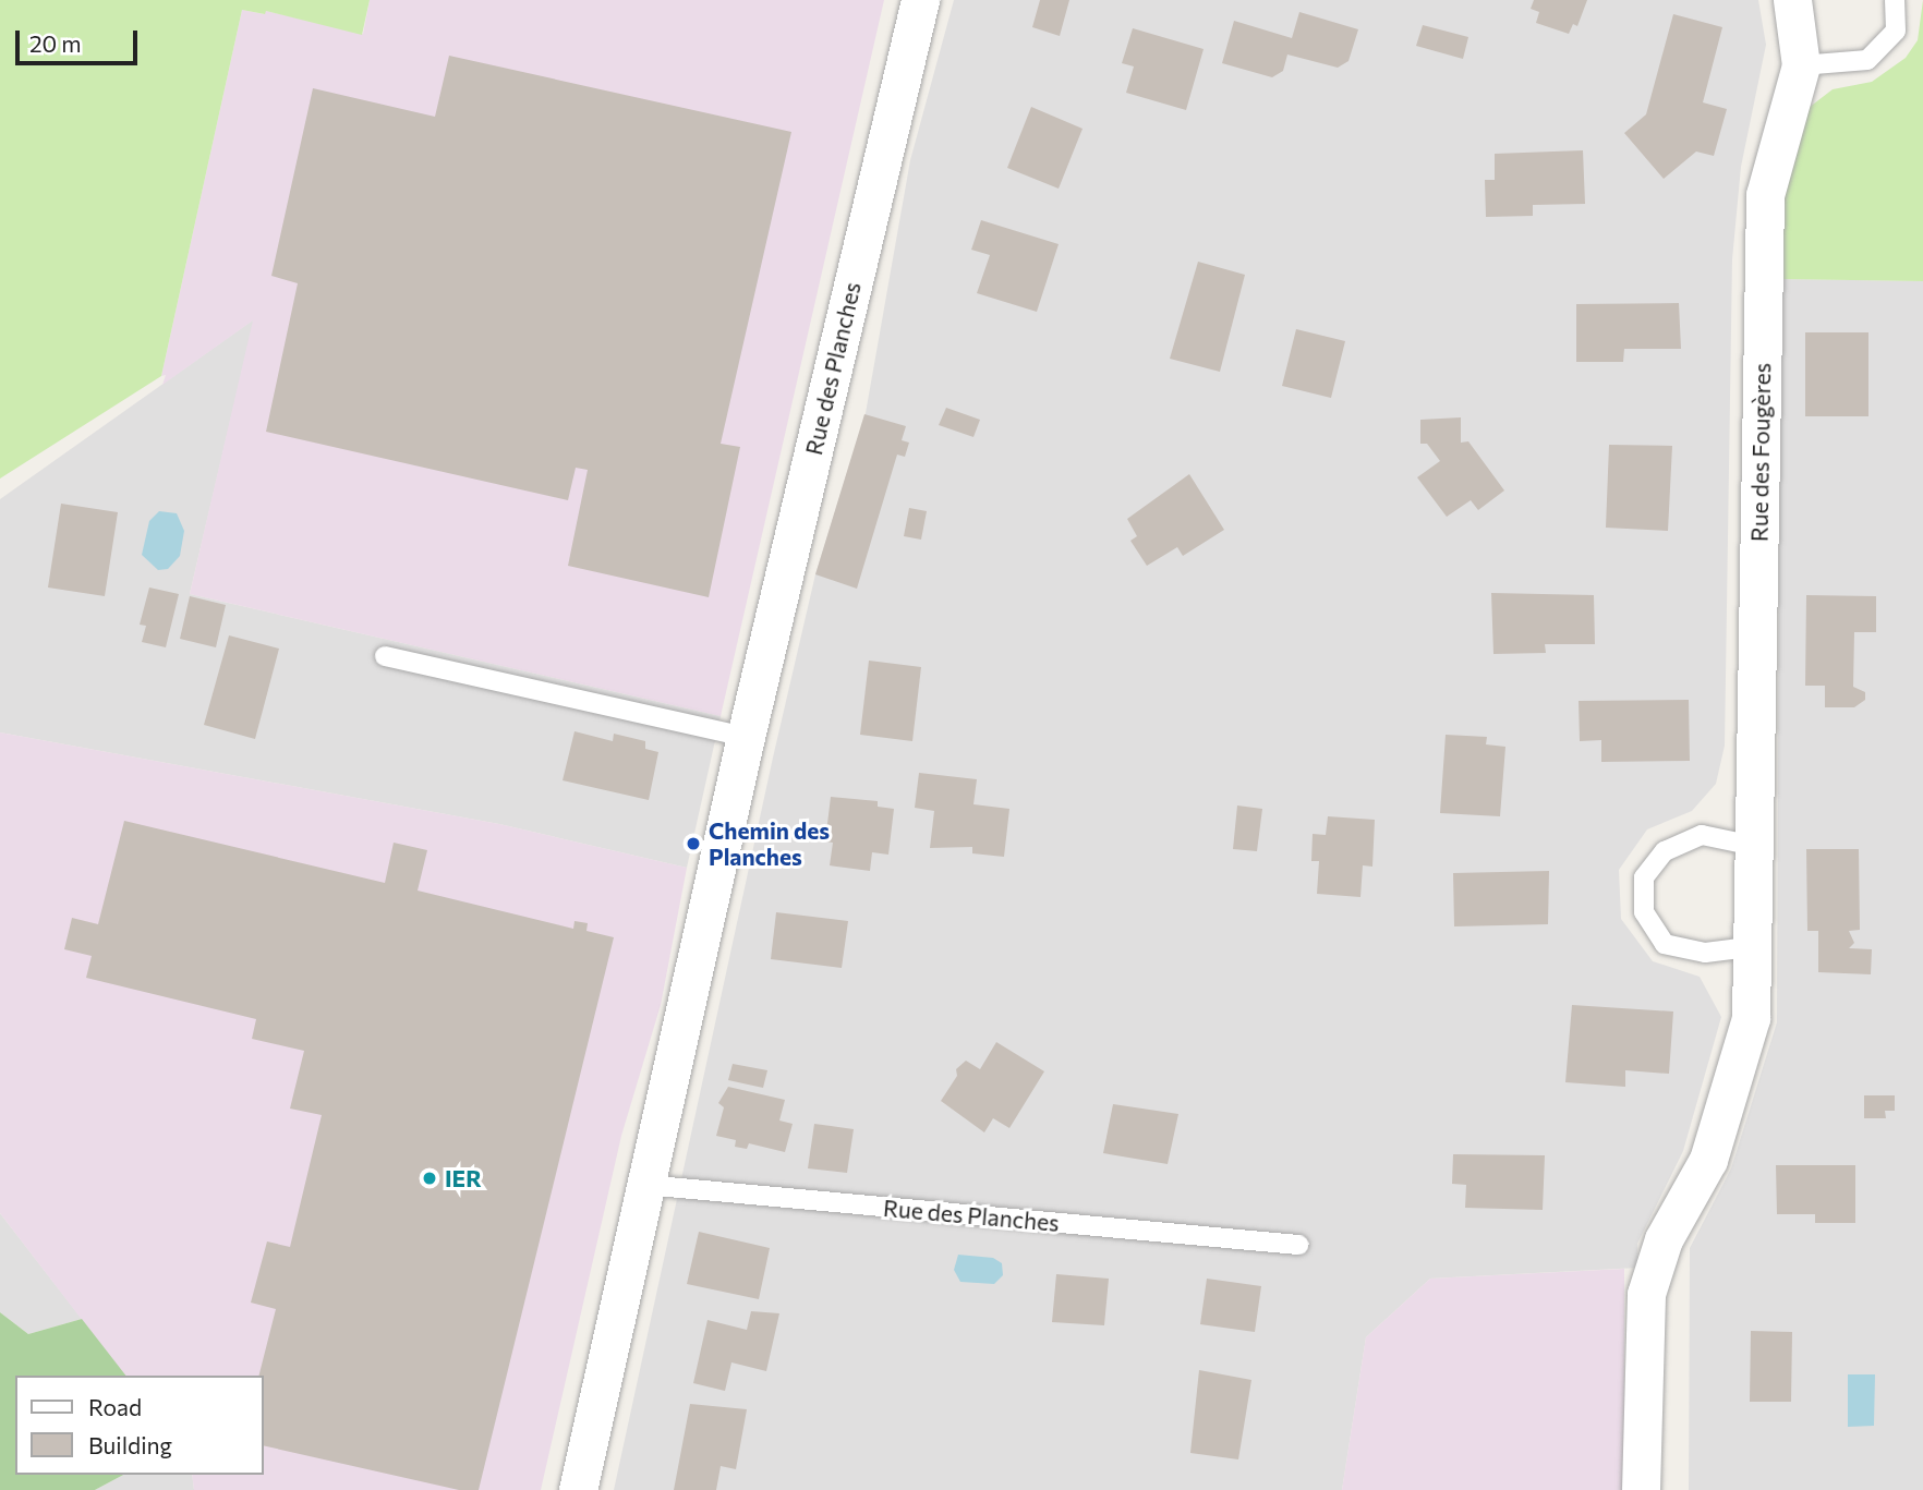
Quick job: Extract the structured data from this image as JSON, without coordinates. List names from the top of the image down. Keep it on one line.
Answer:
{"streets":{"street":["Rue des Planches","Rue des Fougères"]},"places":["Chemin des Planches","IER"],"legend":["Road","Building"],"scale_bar":"20 m"}
